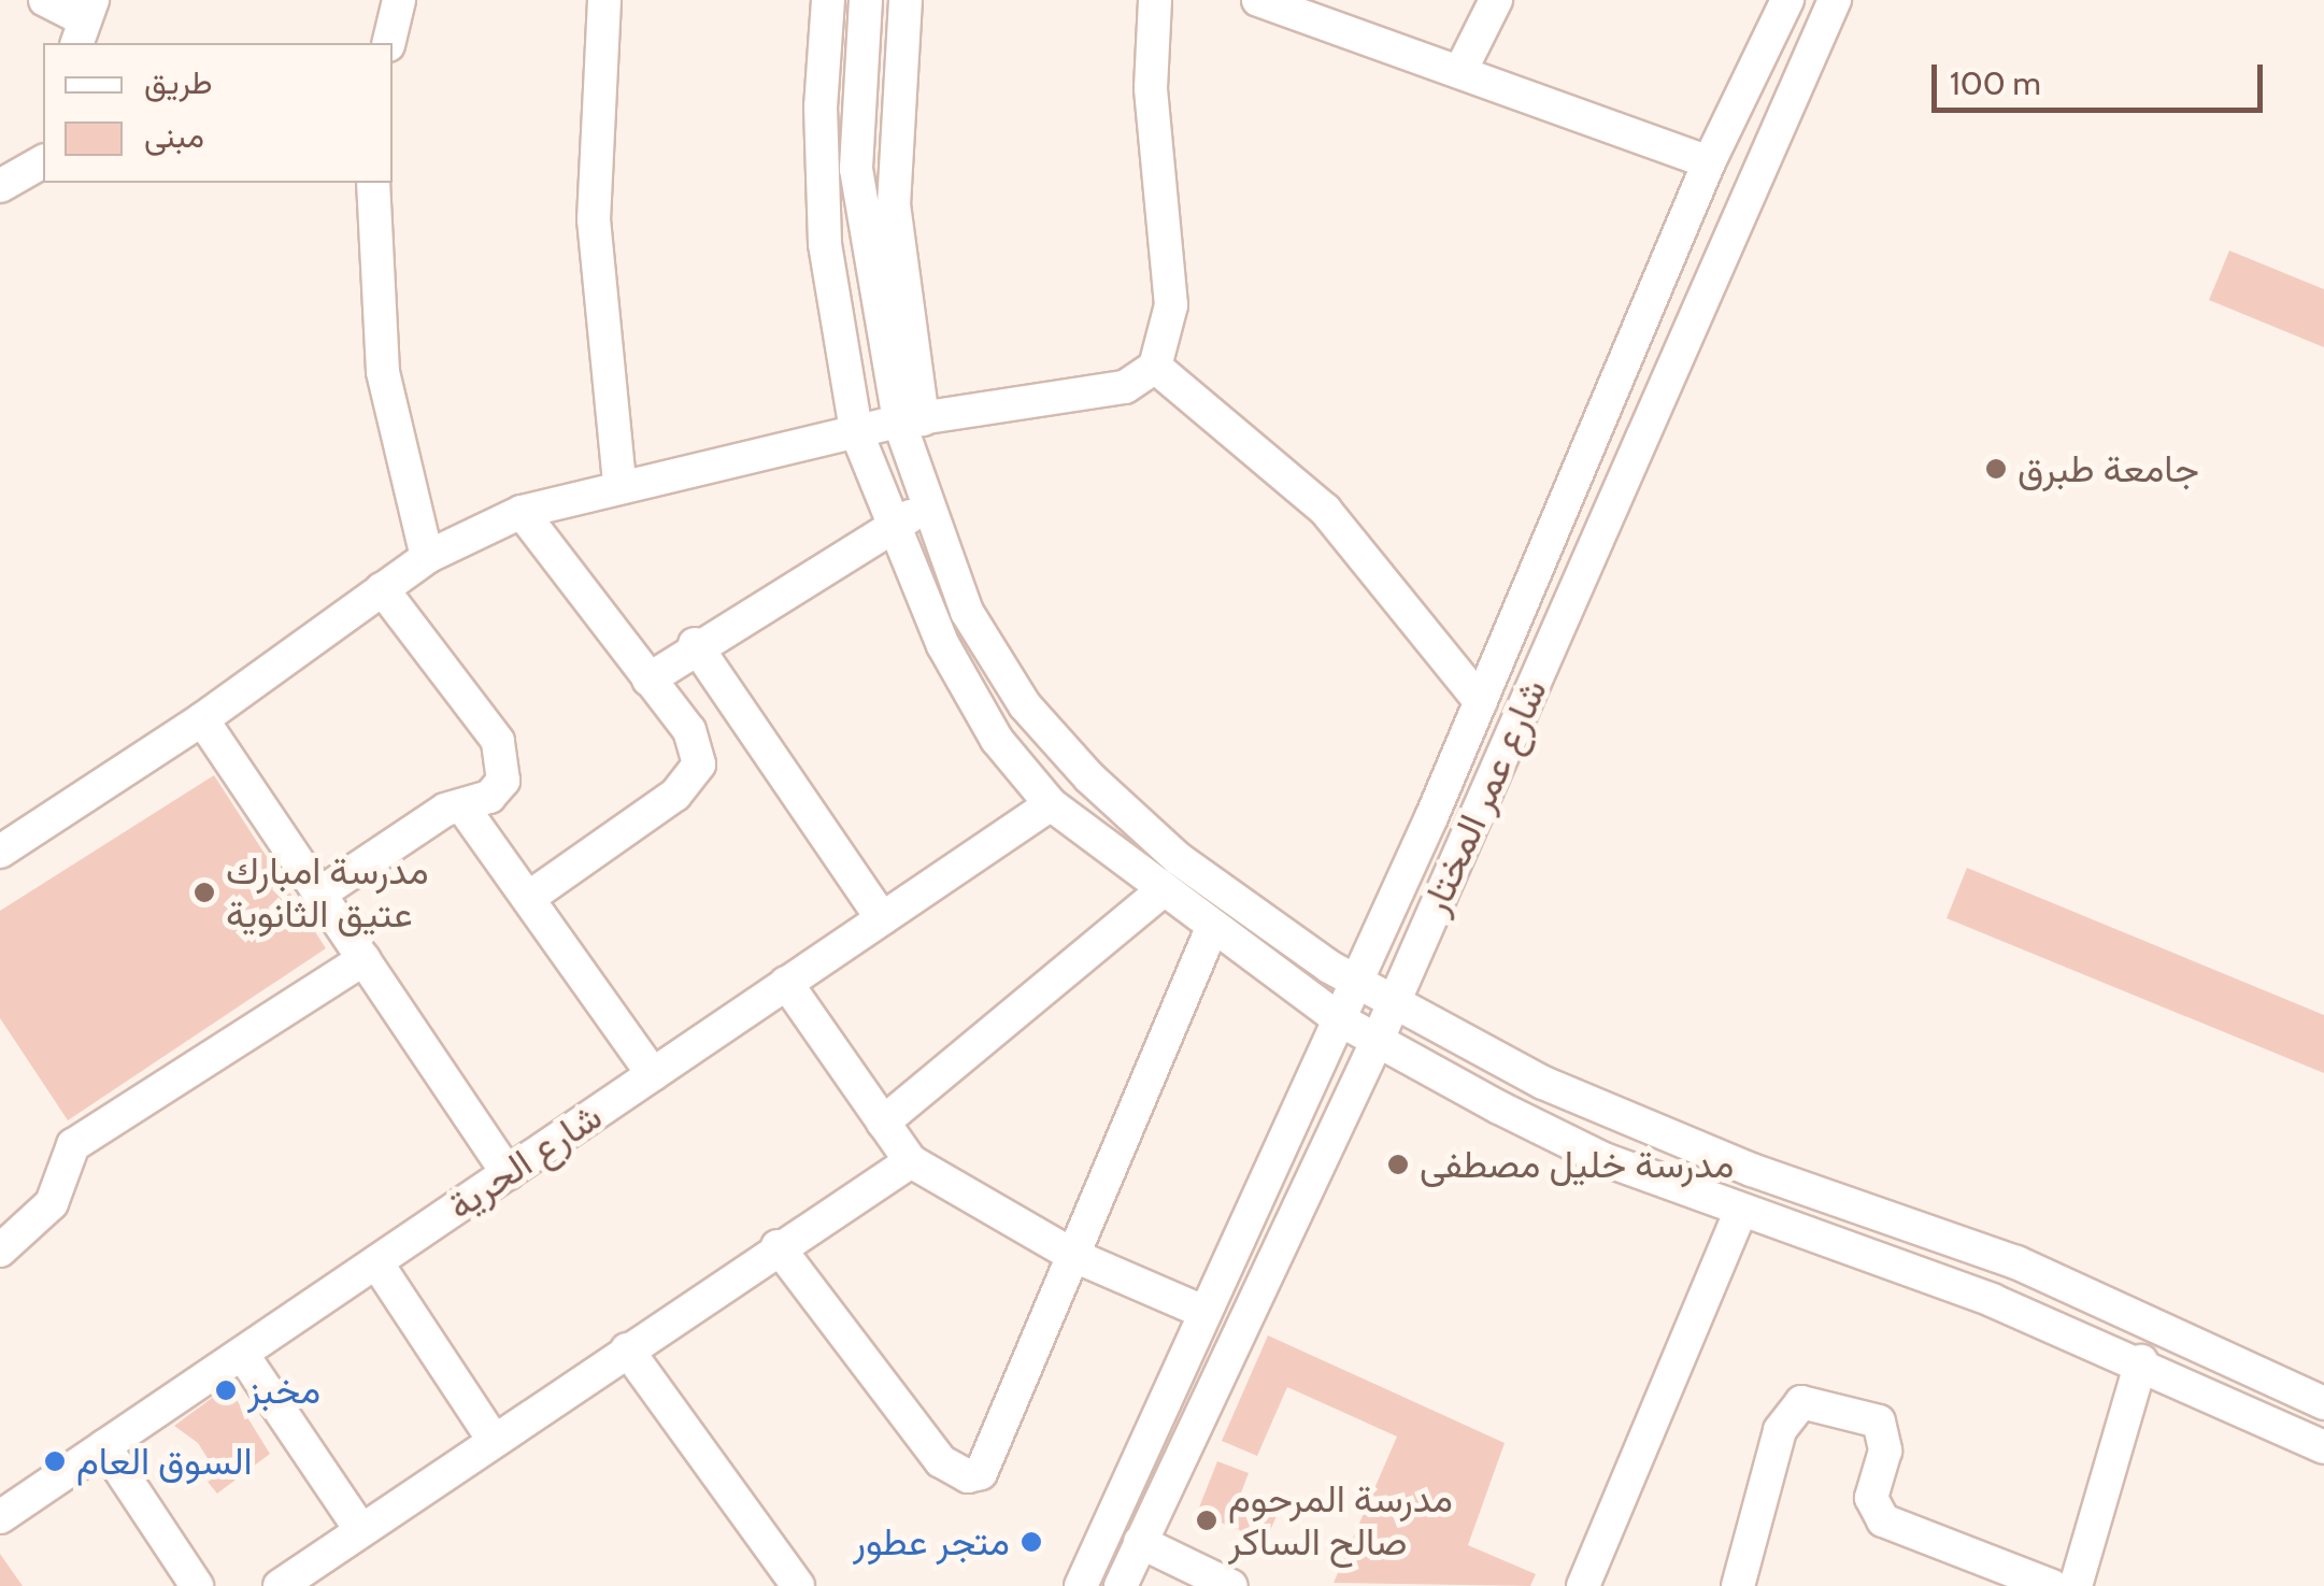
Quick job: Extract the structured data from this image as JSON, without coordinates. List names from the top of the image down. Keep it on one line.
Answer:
{"streets":{"street":["شارع عمر المختار","شارع الحرية"]},"places":["جامعة طبرق","مدرسة امبارك عتيق الثانوية","مدرسة خليل مصطفى","مخبز","السوق العام","مدرسة المرحوم صالح الساكر","متجر عطور"],"legend":["طريق","مبنى"],"scale_bar":"100 m"}
